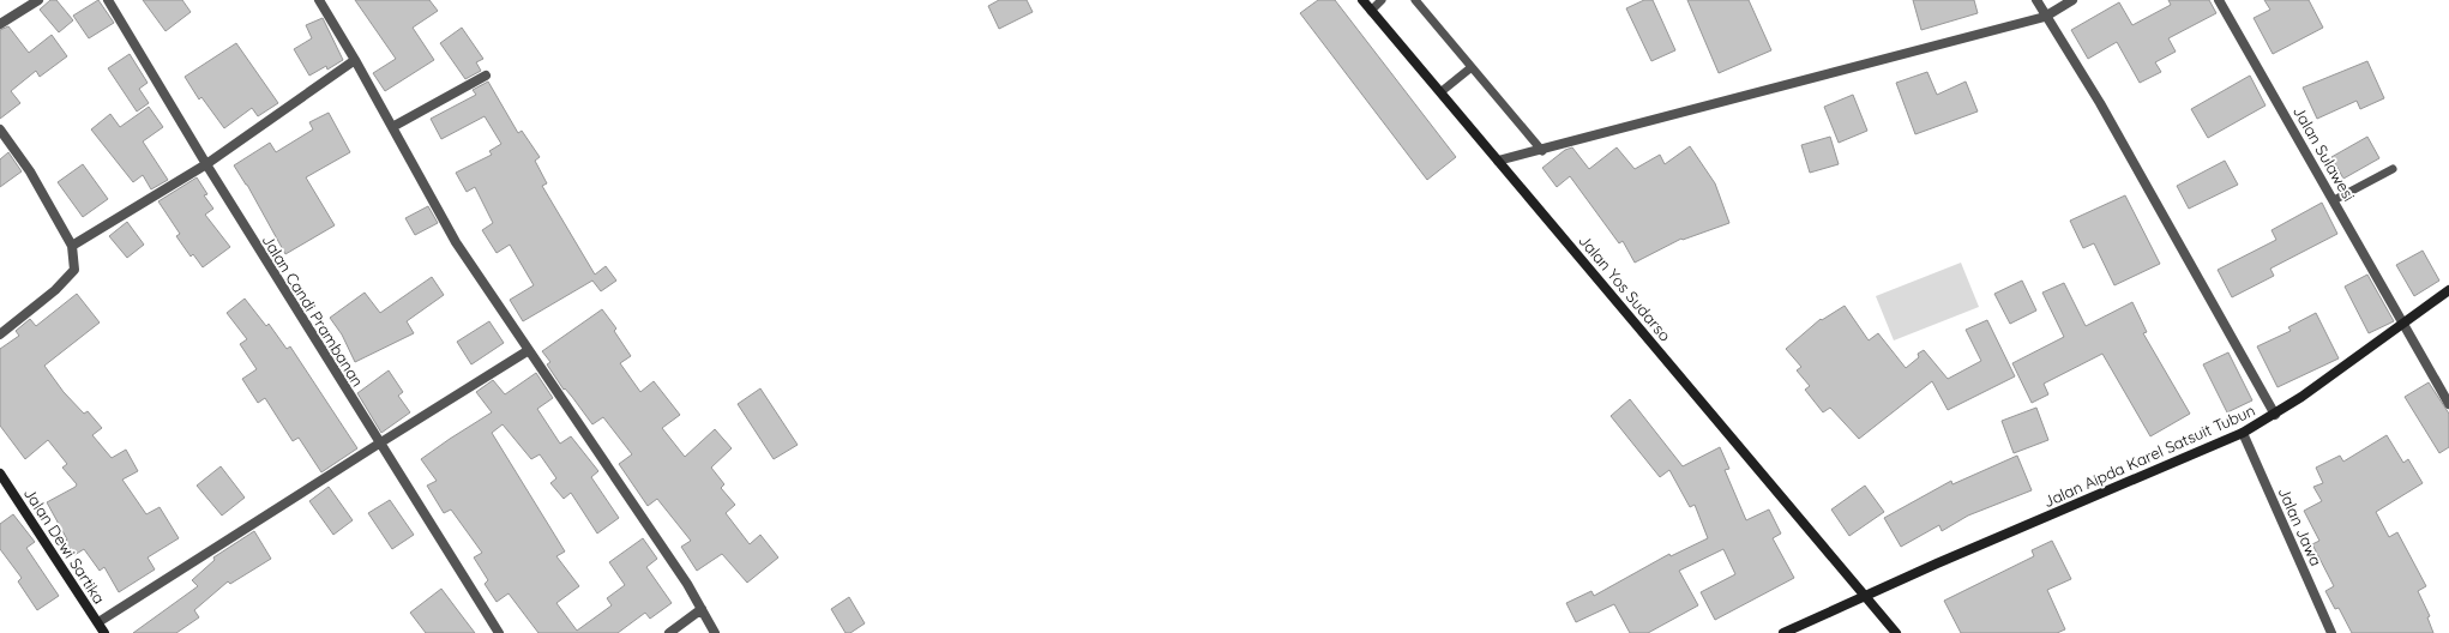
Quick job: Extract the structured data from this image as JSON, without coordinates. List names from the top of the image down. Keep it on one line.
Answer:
{"streets":{"main road":["Jalan Yos Sudarso","Jalan Aipda Karel Satsuit Tubun","Jalan Dewi Sartika"],"street":["Jalan Sulawesi","Jalan Candi Prambanan","Jalan Jawa"]},"crossings":[["Jalan Sulawesi","Jalan Aipda Karel Satsuit Tubun"],["Jalan Yos Sudarso","Jalan Aipda Karel Satsuit Tubun"],["Jalan Aipda Karel Satsuit Tubun","Jalan Jawa"]]}
